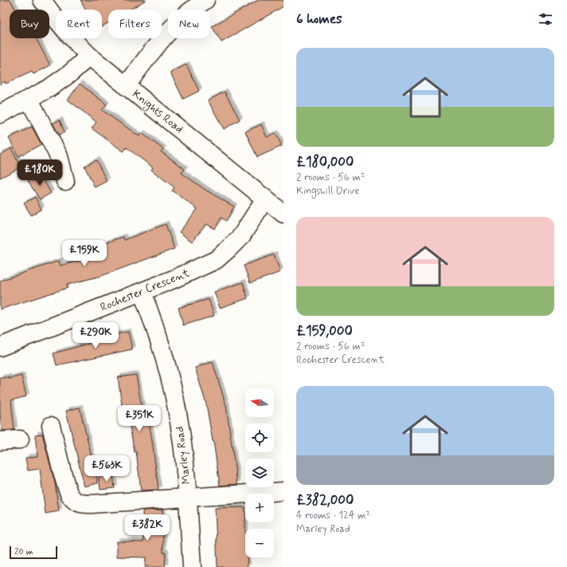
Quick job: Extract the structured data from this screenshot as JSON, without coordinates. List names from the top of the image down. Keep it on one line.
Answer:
{"streets":{"street":["Knights Road","Rochester Crescent","Marley Road"]},"crossings":[["Knights Road","Rochester Crescent"],["Rochester Crescent","Marley Road"]],"scale_bar":"20 m","north":"left","page":{"heading":"6 homes","chip":["Buy","Rent","Filters","New"],"list":[{"name":"£180,000","note":"2 rooms · 56 m² · Kingshill Drive"},{"name":"£159,000","note":"2 rooms · 56 m² · Rochester Crescent"},{"name":"£382,000","note":"4 rooms · 124 m² · Marley Road"}],"price":["£180K","£159K","£290K","£351K","£563K","£382K"],"map_buttons":["+","−"],"scale":"20 m"}}
